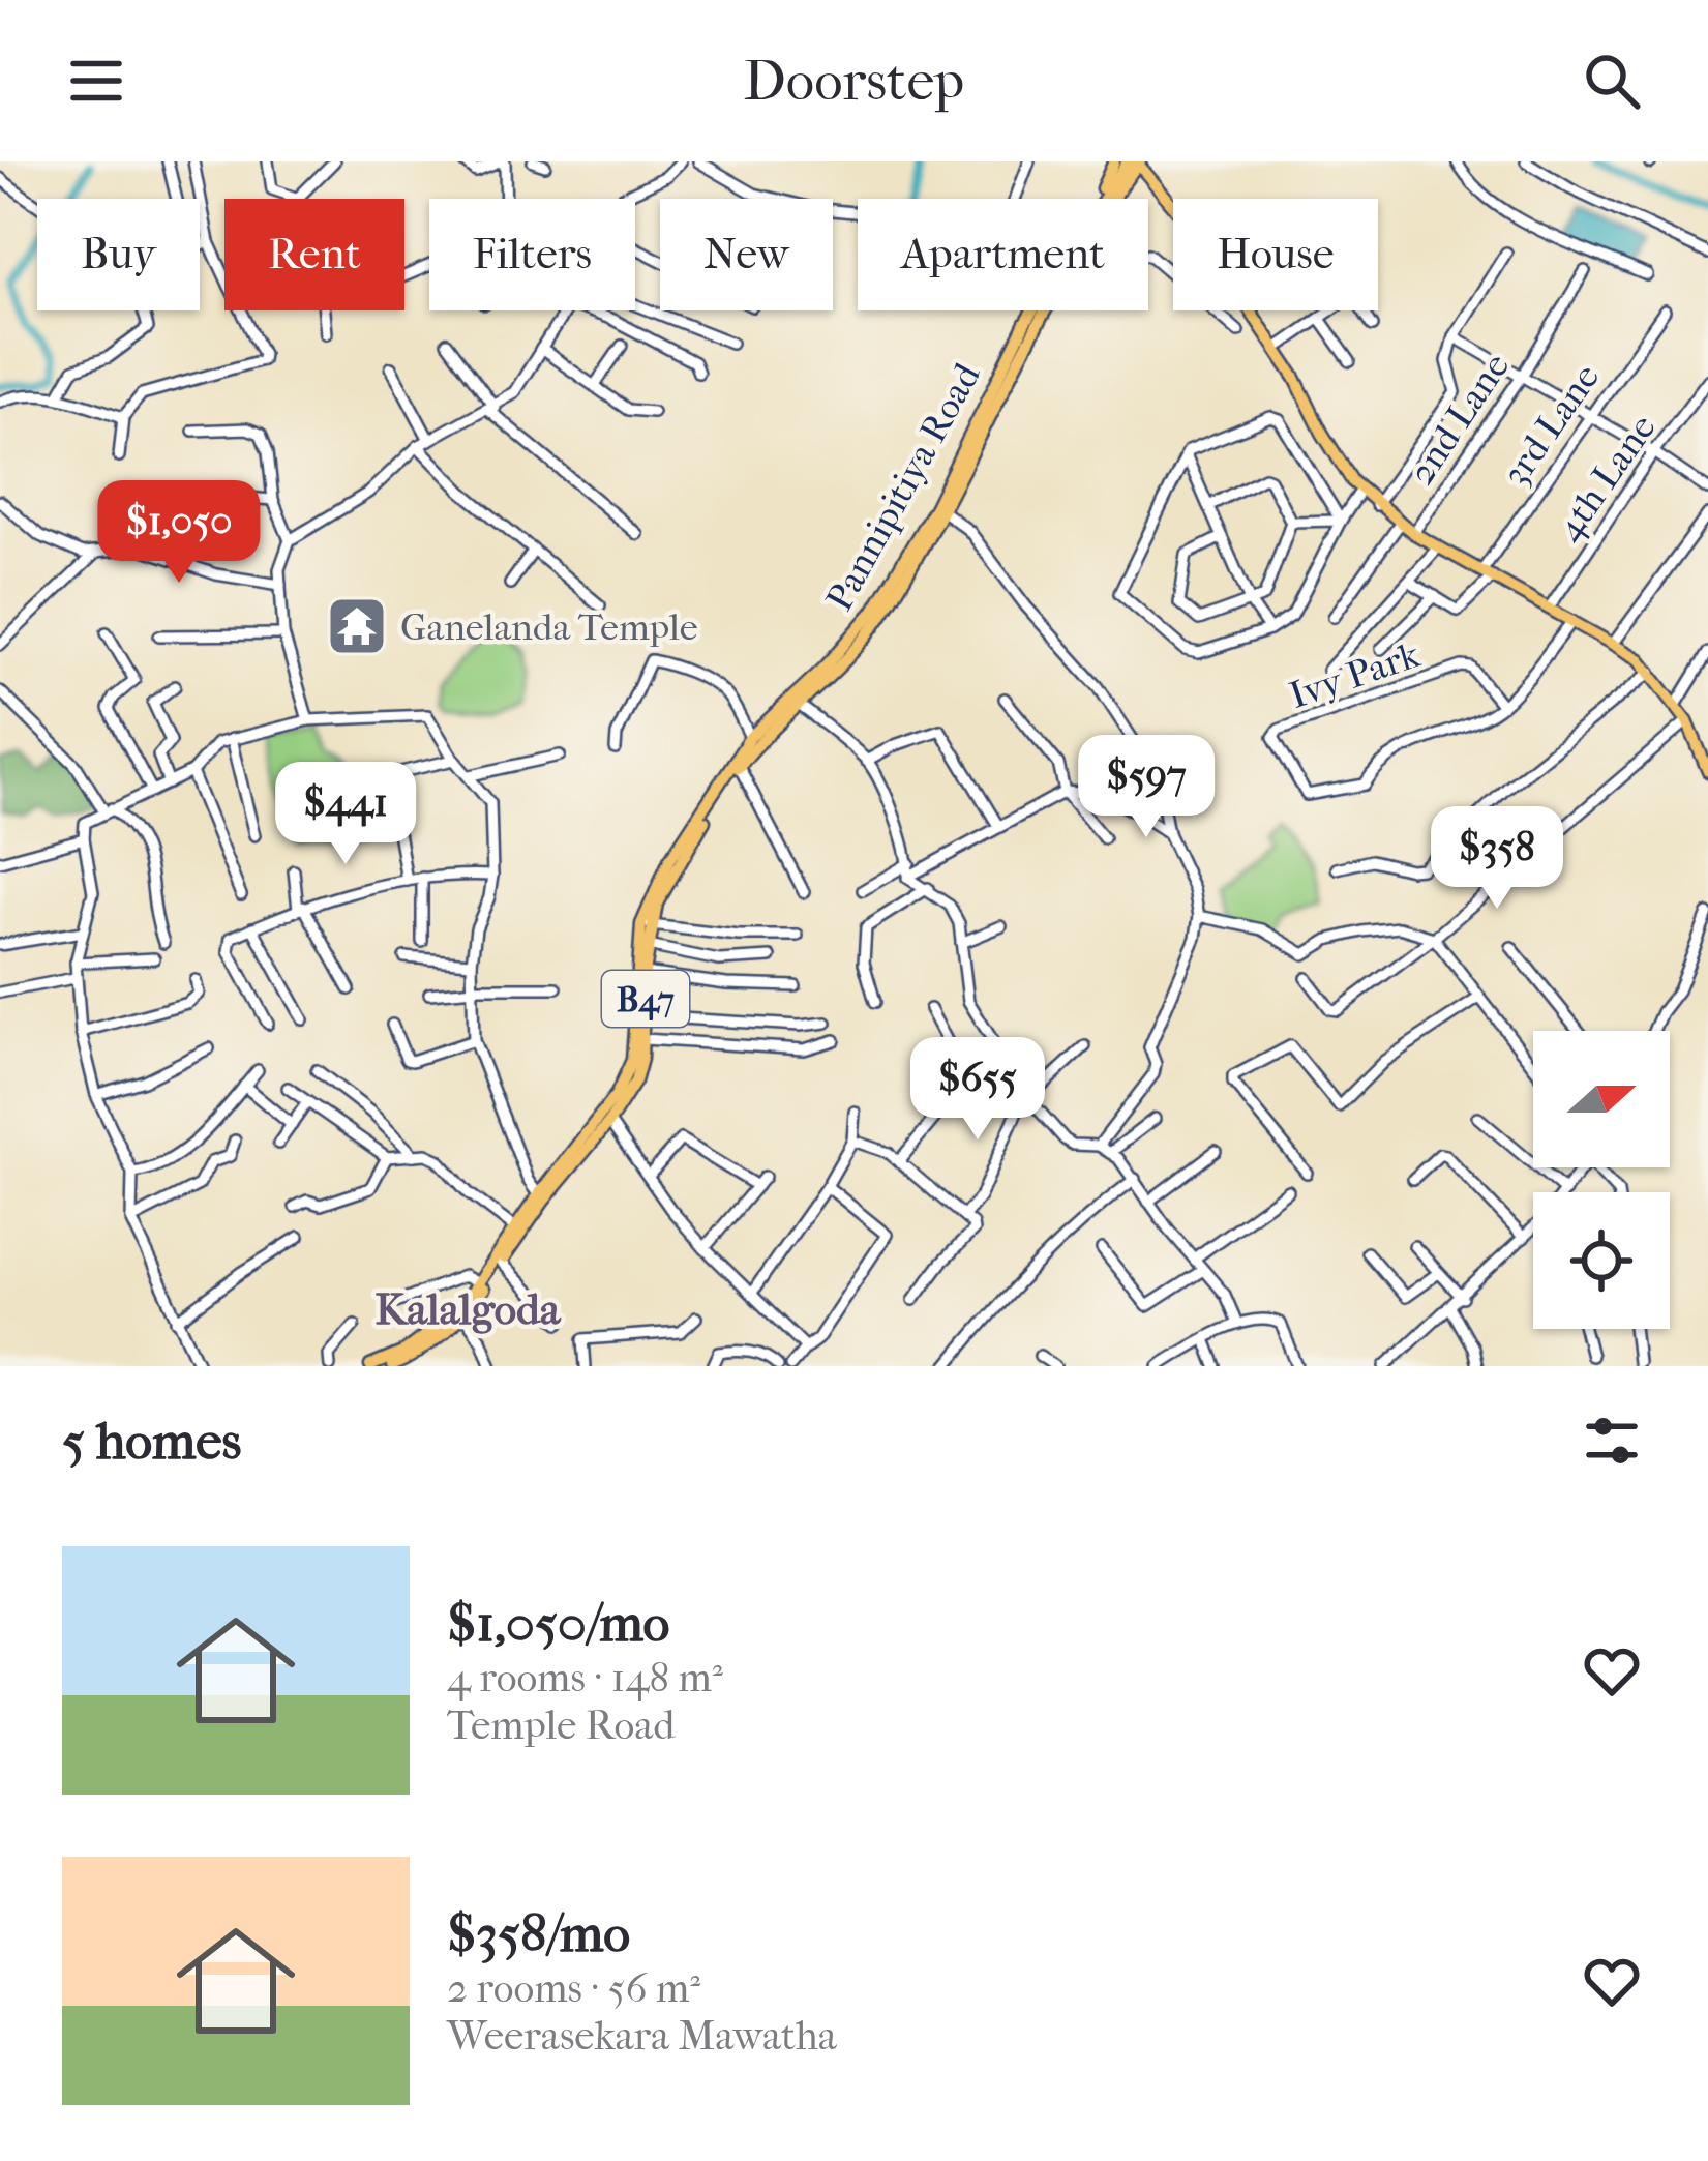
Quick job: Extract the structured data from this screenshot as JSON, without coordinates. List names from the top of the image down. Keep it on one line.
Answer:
{"streets":{"main road":["Pannipitiya Road","B47"],"street":["2nd Lane","3rd Lane","4th Lane","Ivy Park"]},"districts":["Kalalgoda"],"places":{"temple":["Ganelanda Temple"]},"north":"right","page":{"header":"Doorstep","chip":["Buy","Rent","Filters","New","Apartment","House"],"price":["$1,050","$597","$441","$358","$655"],"heading":"5 homes","list":[{"name":"$1,050/mo","note":"4 rooms · 148 m² · Temple Road"},{"name":"$358/mo","note":"2 rooms · 56 m² · Weerasekara Mawatha"}]}}
